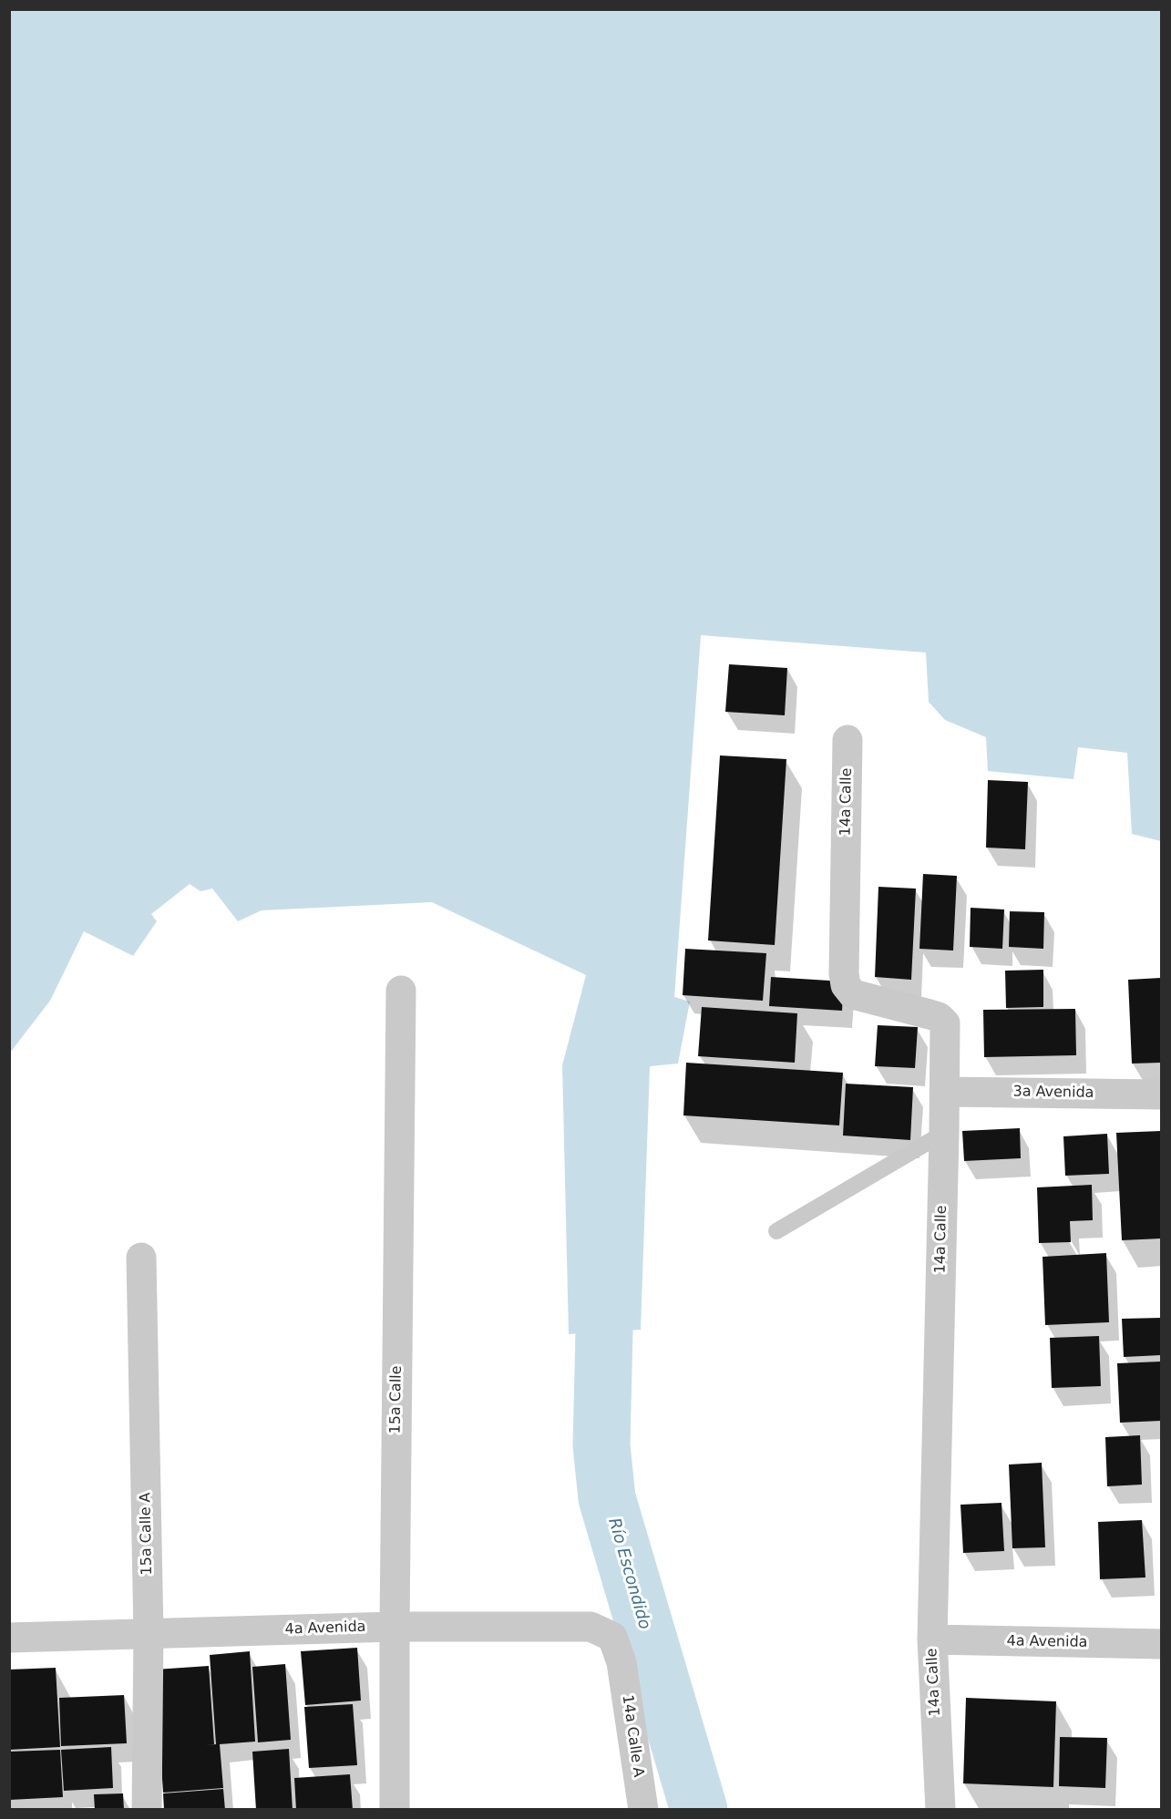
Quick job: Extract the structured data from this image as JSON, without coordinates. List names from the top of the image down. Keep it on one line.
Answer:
{"streets":{"street":["14a Calle","3a Avenida","15a Calle","15a Calle A","4a Avenida","14a Calle A"]},"crossings":[["14a Calle","3a Avenida"],["14a Calle","4a Avenida"],["15a Calle","4a Avenida"],["15a Calle A","4a Avenida"],["4a Avenida","14a Calle A"]],"water":["Río Escondido"]}
